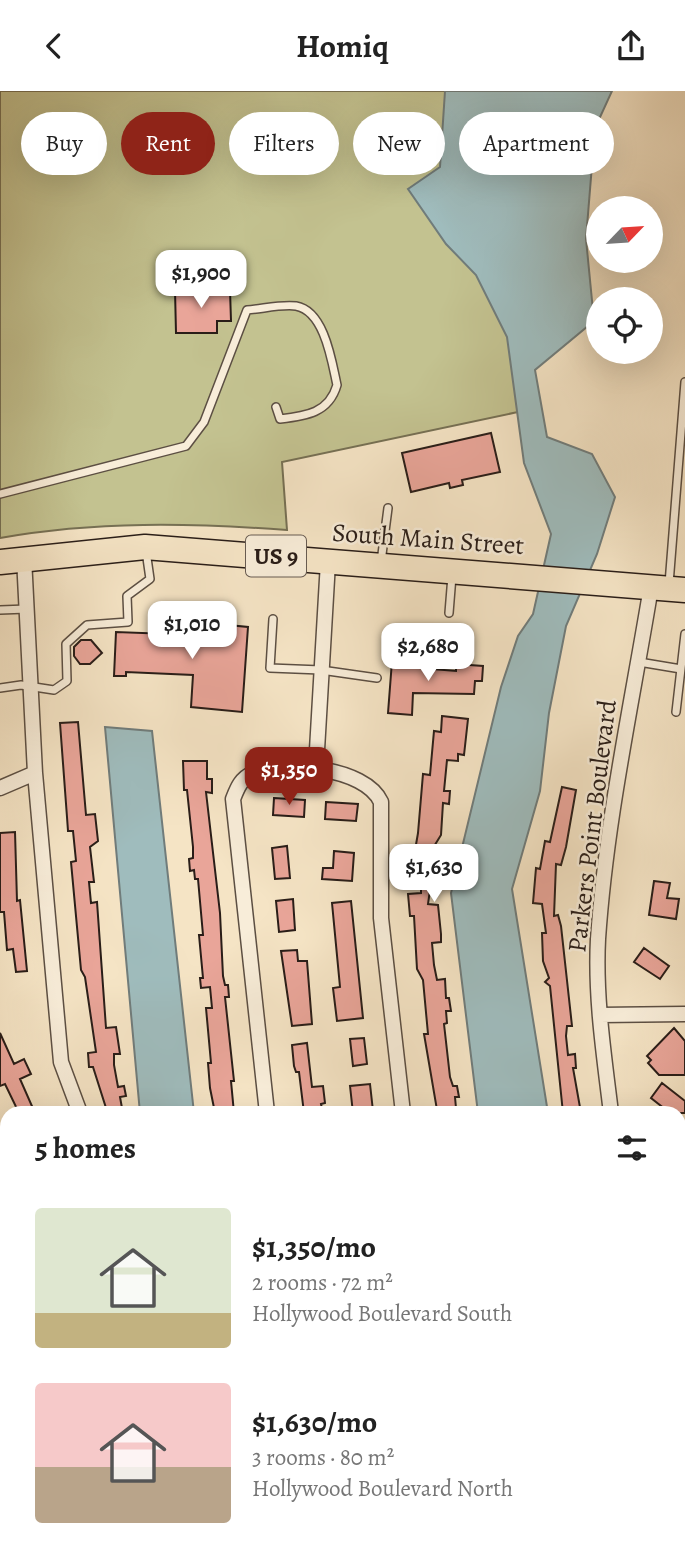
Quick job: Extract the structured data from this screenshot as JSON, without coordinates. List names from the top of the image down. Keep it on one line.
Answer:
{"streets":{"highway":["South Main Street","US 9"],"street":["Parkers Point Boulevard"]},"crossings":[["South Main Street","Parkers Point Boulevard"]],"north":"top right","page":{"header":"Homiq","chip":["Buy","Rent","Filters","New","Apartment"],"price":["$1,900","$1,010","$2,680","$1,350","$1,630"],"heading":"5 homes","list":[{"name":"$1,350/mo","note":"2 rooms · 72 m² · Hollywood Boulevard South"},{"name":"$1,630/mo","note":"3 rooms · 80 m² · Hollywood Boulevard North"}]}}
